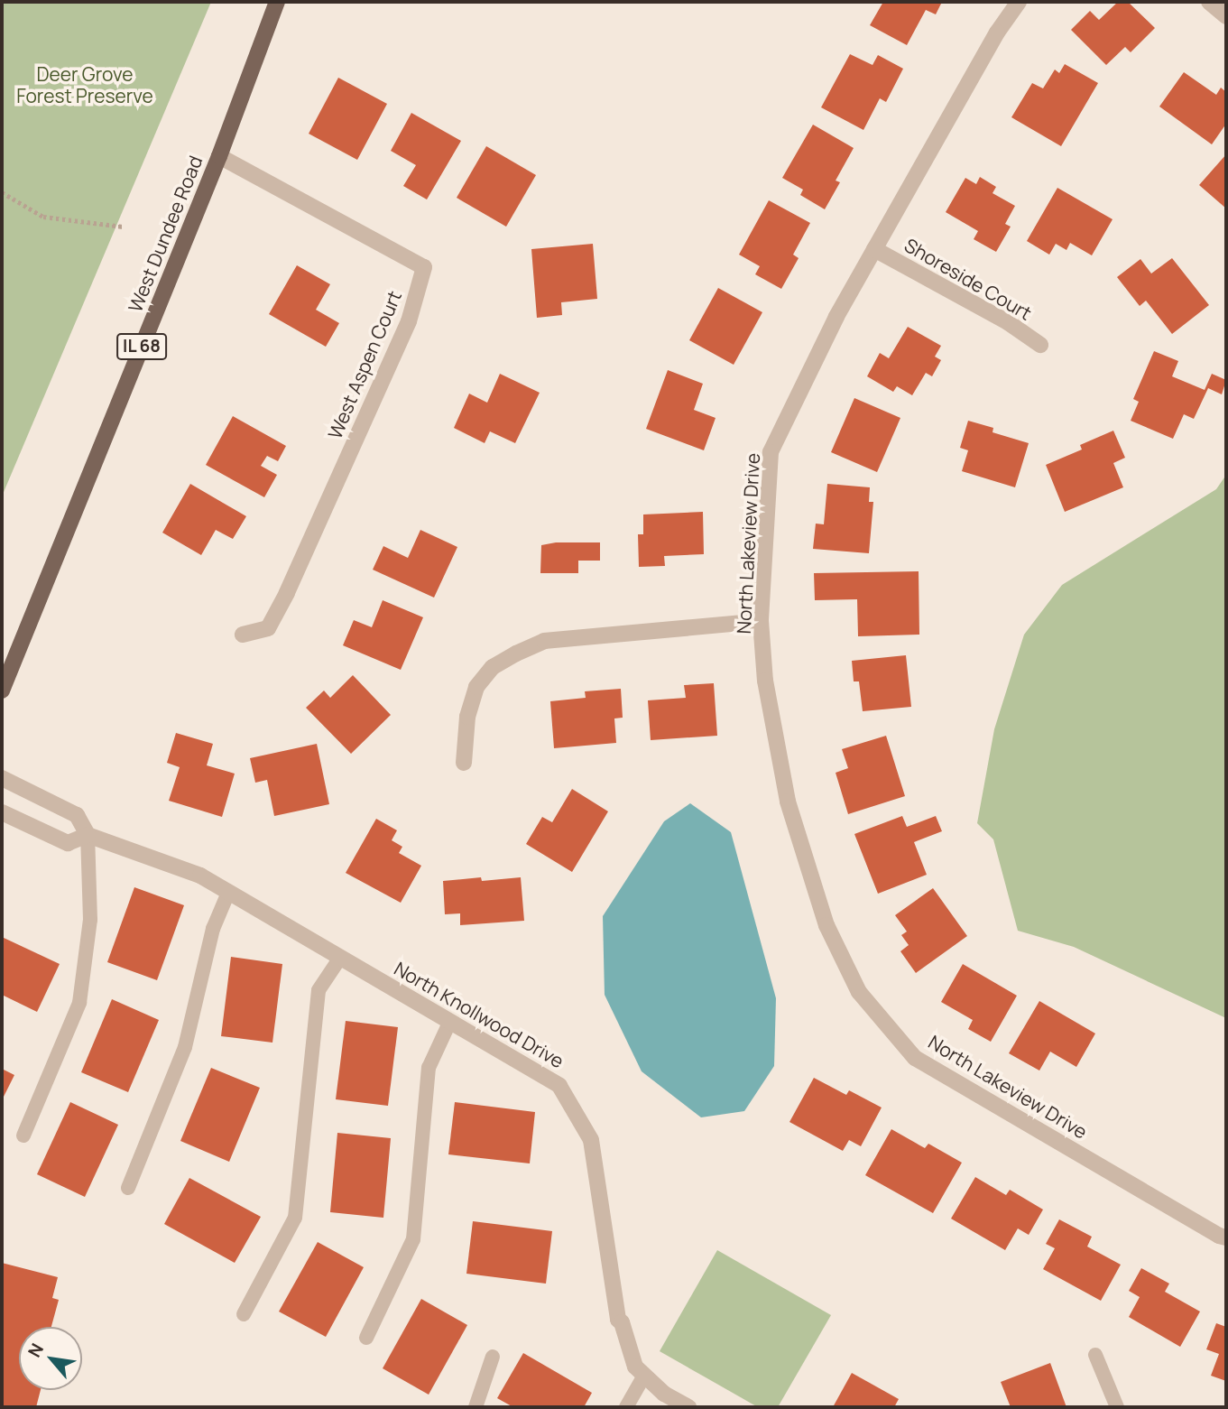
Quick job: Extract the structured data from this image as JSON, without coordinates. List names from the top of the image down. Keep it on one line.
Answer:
{"streets":{"main road":["West Dundee Road","IL 68"],"street":["Shoreside Court","West Aspen Court","North Lakeview Drive","North Knollwood Drive"]},"crossings":[["West Dundee Road","West Aspen Court"],["Shoreside Court","North Lakeview Drive"]],"parks":["Deer Grove Forest Preserve"],"north":"top left"}
